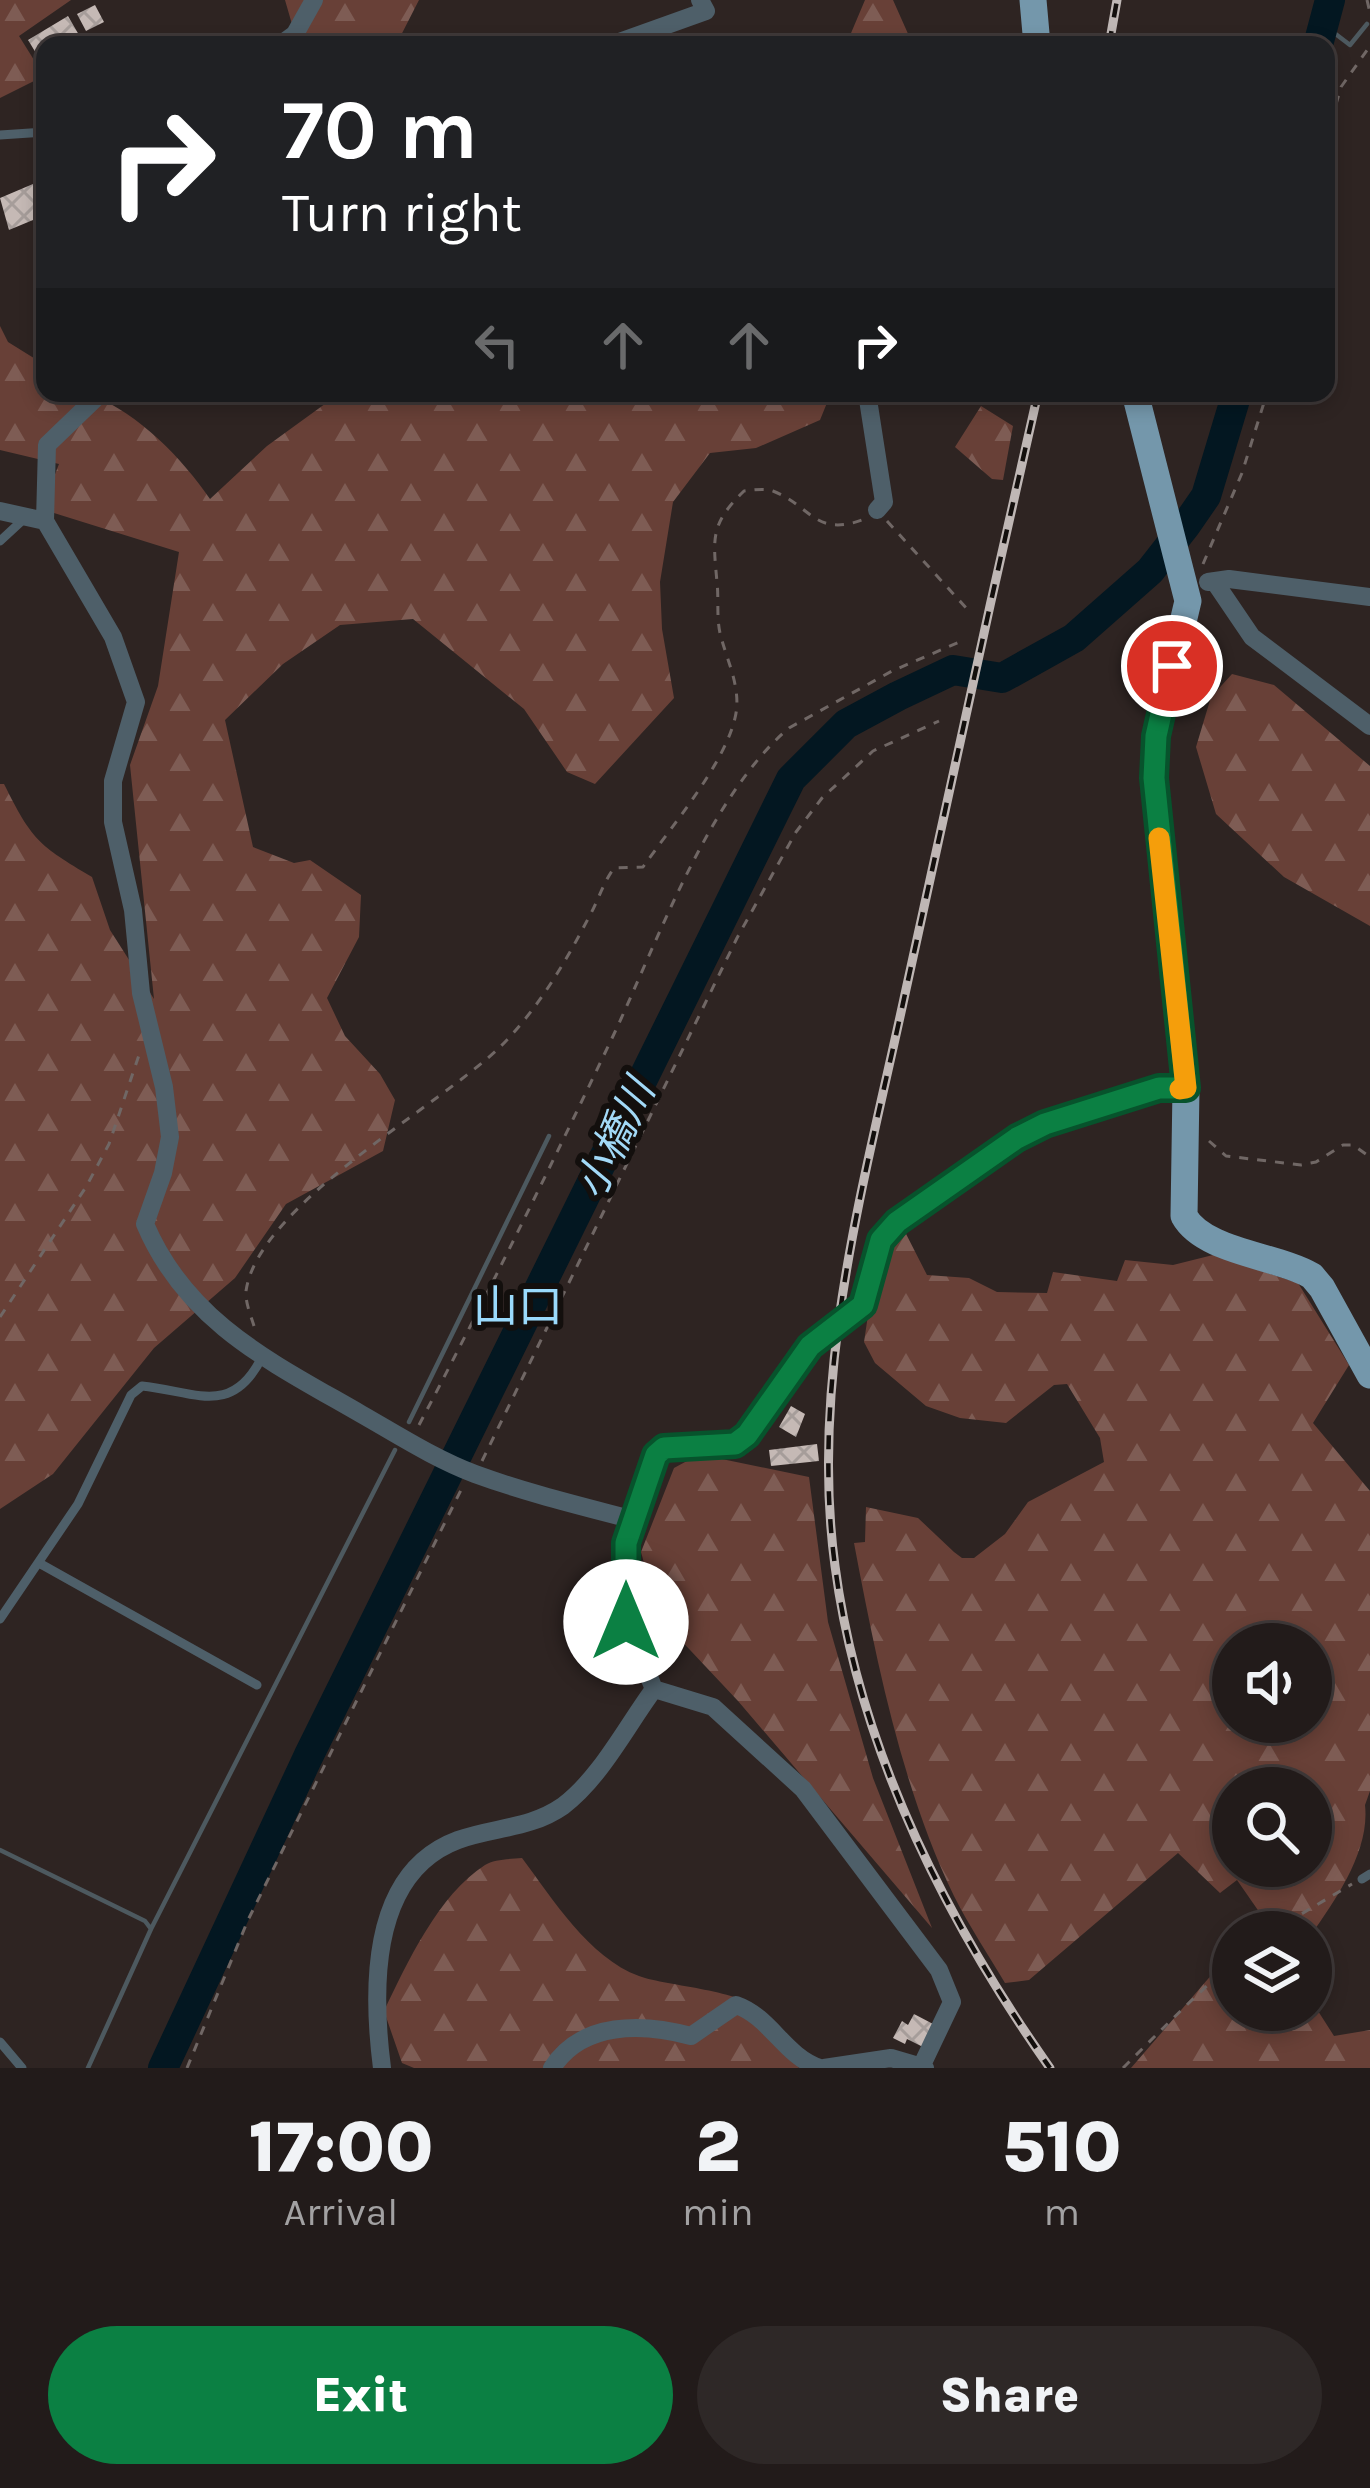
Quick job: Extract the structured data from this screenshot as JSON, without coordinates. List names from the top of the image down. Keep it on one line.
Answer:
{"districts":["山口"],"water":["小橋川"],"page":{"turn":["70 m","Turn right"],"eta":["17:00","Arrival","2","min","510","m"],"buttons":["Exit","Share"]}}
